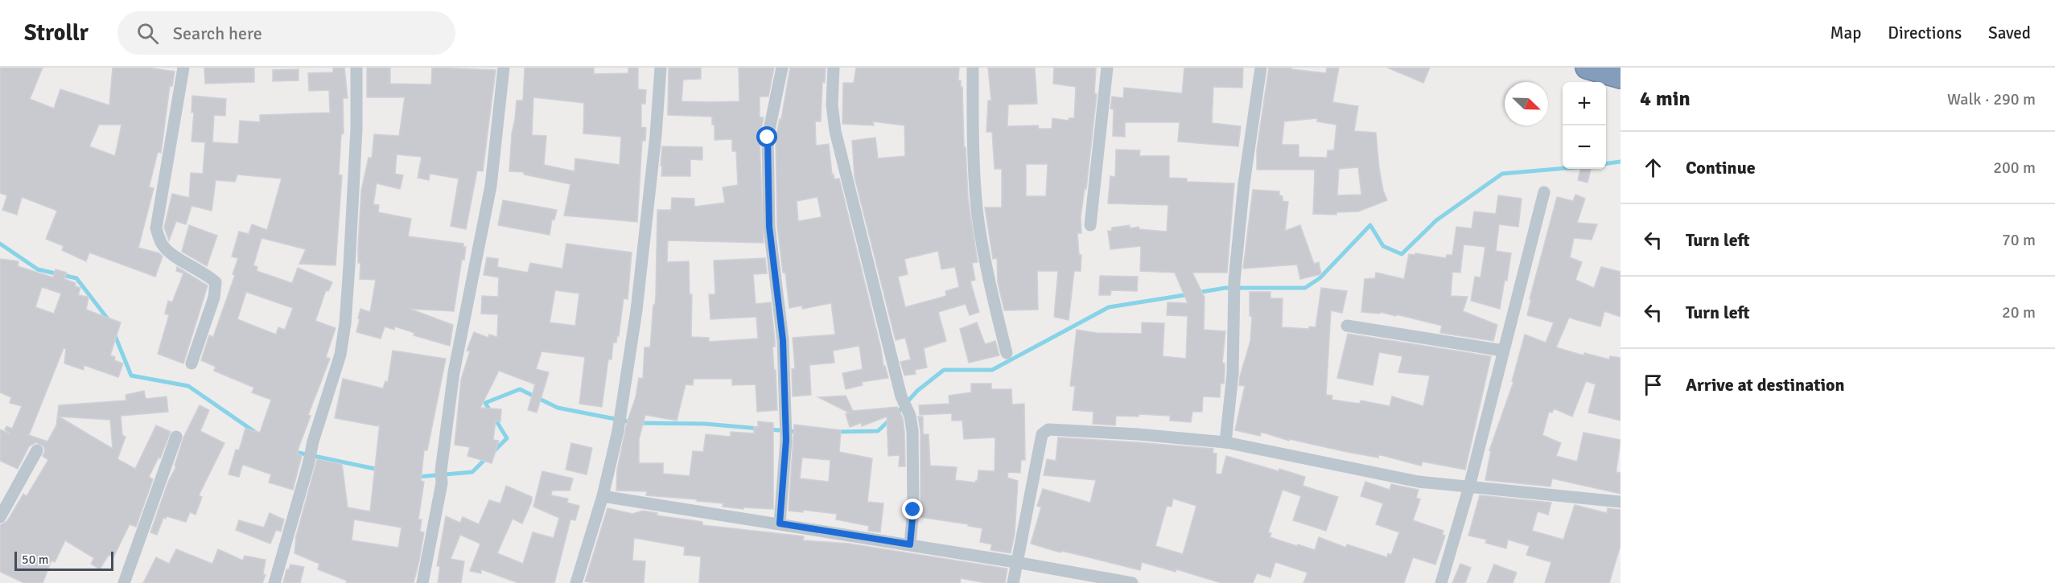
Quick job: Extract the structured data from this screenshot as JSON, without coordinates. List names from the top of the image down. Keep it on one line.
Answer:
{"scale_bar":"50 m","north":"bottom right","page":{"header":"Strollr","search":"Search here","nav":["Map","Directions","Saved"],"heading":["4 min","Walk · 290 m"],"map_buttons":["+","−"],"list":[["Continue","200 m"],["Turn left","70 m"],["Turn left","20 m"],"Arrive at destination"],"scale":"50 m"}}
